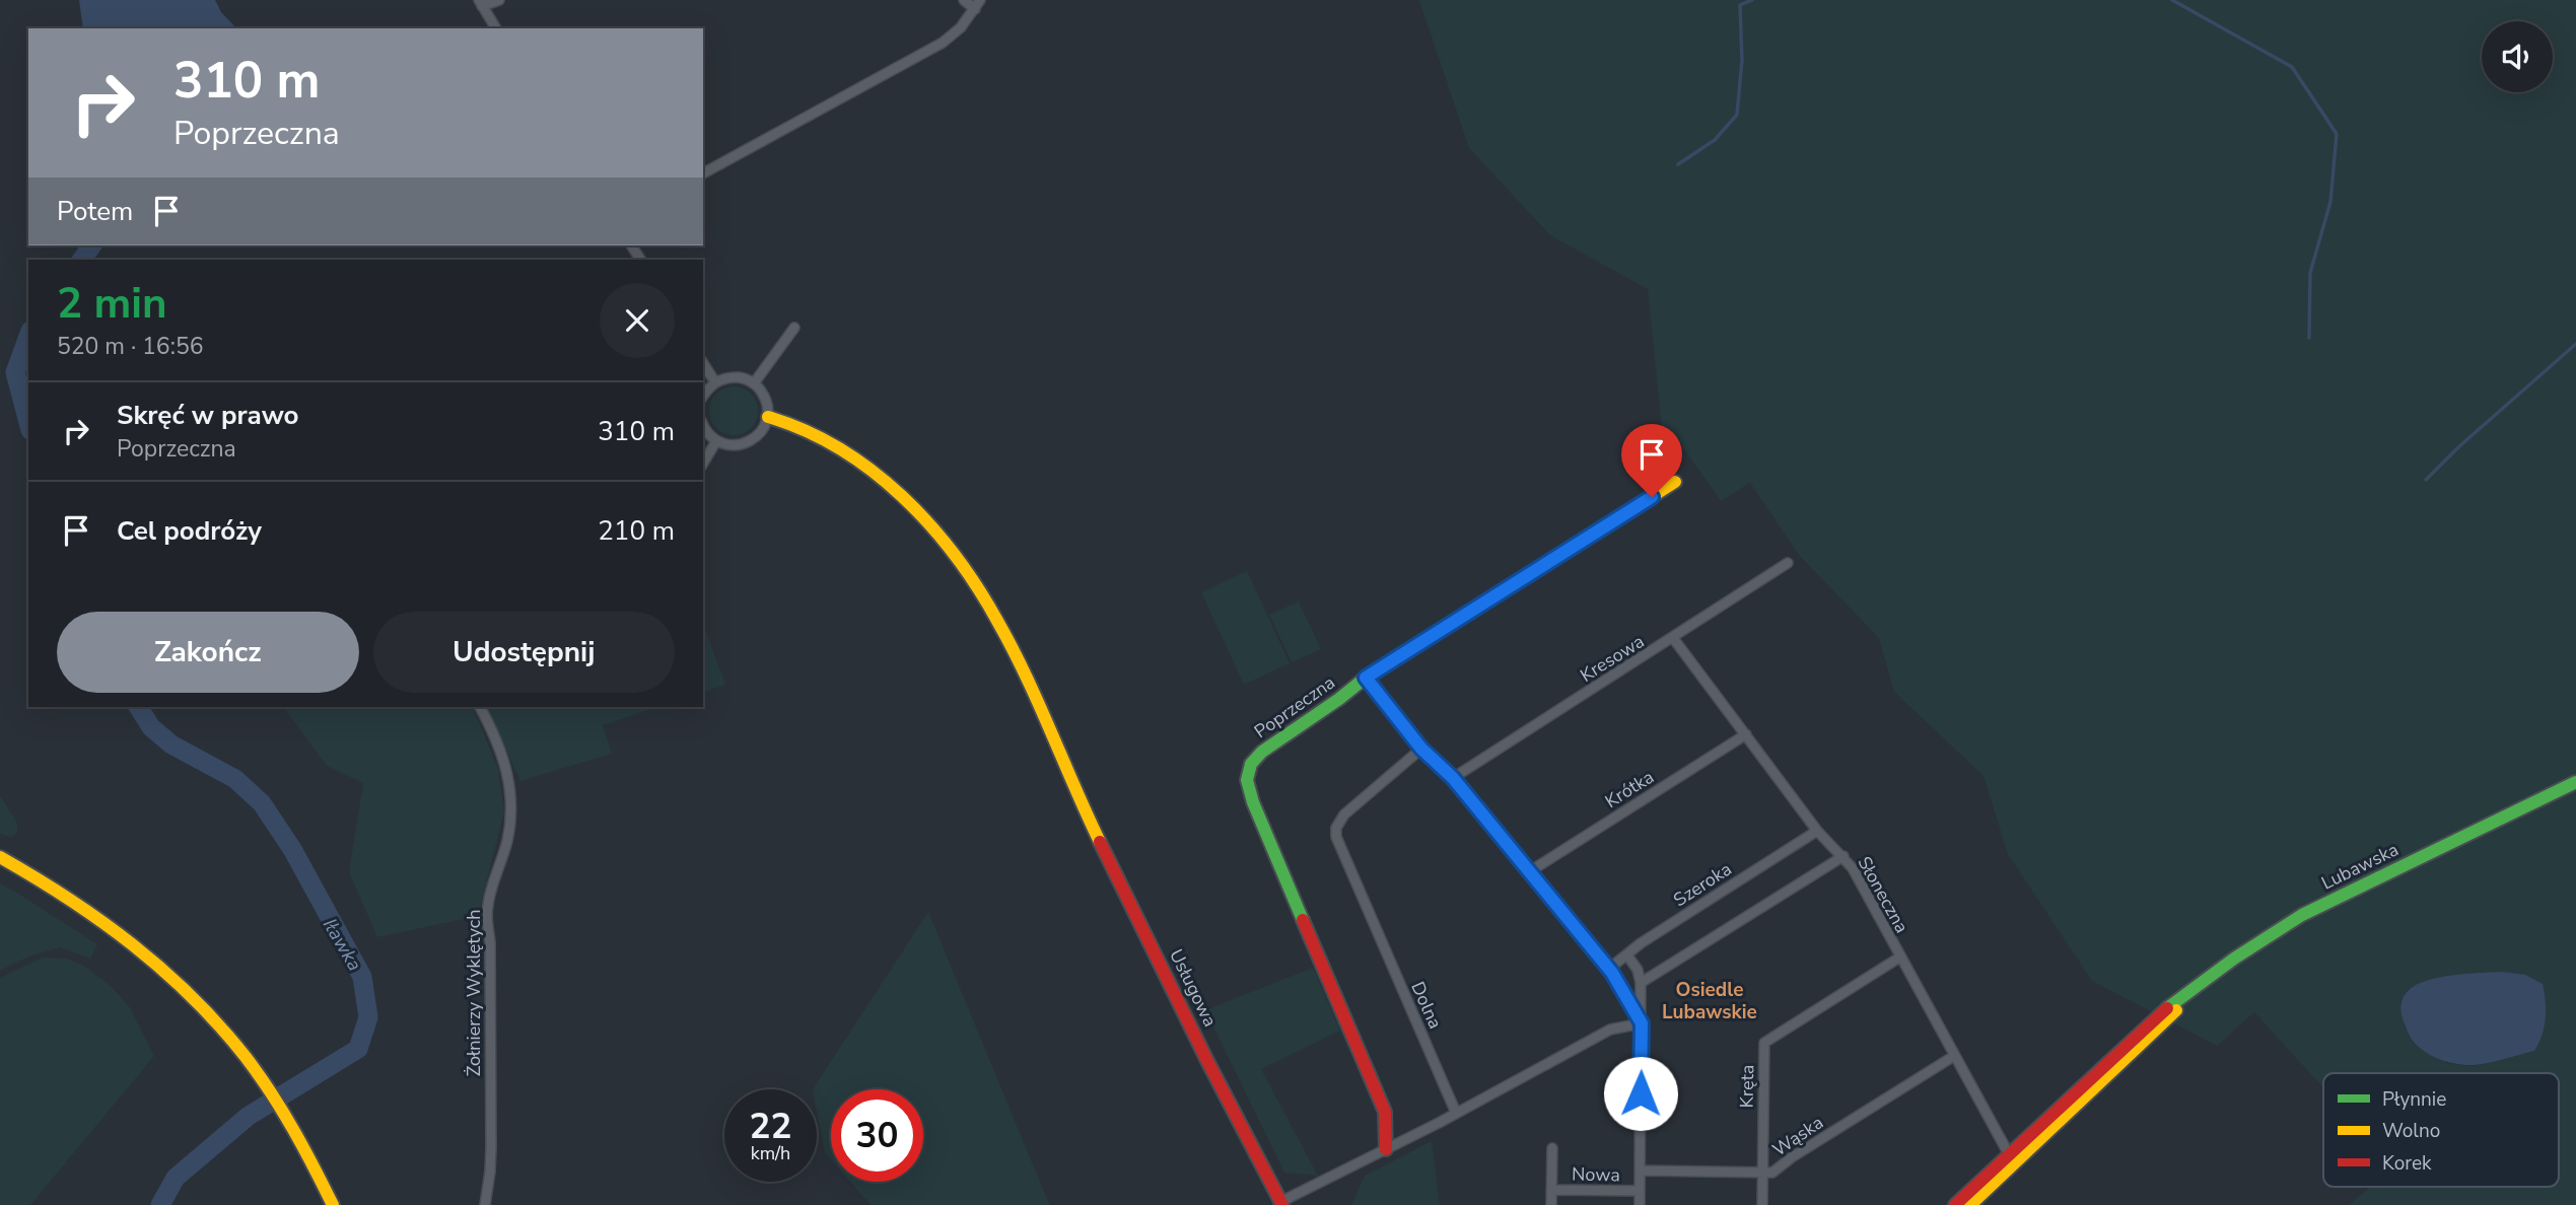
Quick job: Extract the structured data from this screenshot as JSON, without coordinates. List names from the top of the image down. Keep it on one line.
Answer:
{"streets":{"street":["Kresowa","Poprzeczna","Krótka","Lubawska","Szeroka","Słoneczna","Usługowa","Żołnierzy Wyklętych","Dolna","Kręta","Wąska","Nowa"]},"crossings":[["Kresowa","Słoneczna"],["Poprzeczna","Usługowa"],["Krótka","Słoneczna"],["Lubawska","Słoneczna"],["Szeroka","Słoneczna"],["Słoneczna","Kręta"],["Słoneczna","Wąska"],["Usługowa","Dolna"],["Kręta","Wąska"]],"districts":["Osiedle Lubawskie"],"water":["Iławka"],"legend":["Płynnie","Wolno","Korek"],"page":{"turn":["310 m","Poprzeczna"],"then":"Potem","heading":["2 min","520 m · 16:56"],"list":[{"name":"Skręć w prawo","note":"Poprzeczna","value":"310 m"},{"name":"Cel podróży","value":"210 m"}],"buttons":["Zakończ","Udostępnij"],"speed":"22 km/h","limit":"30"}}
